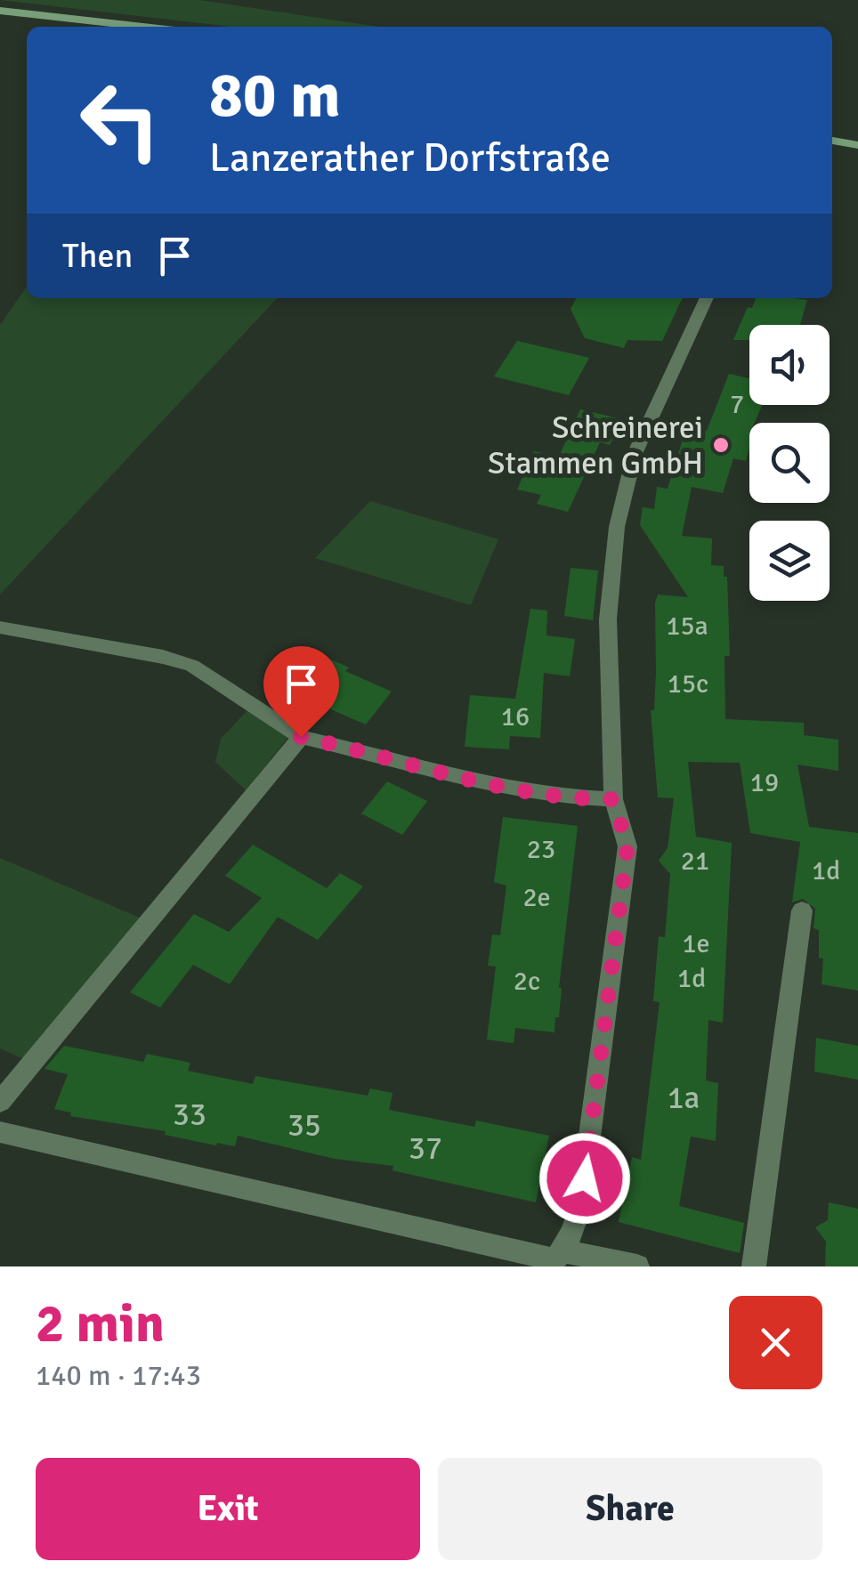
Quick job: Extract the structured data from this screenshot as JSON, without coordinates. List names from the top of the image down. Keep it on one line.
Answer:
{"places":["Schreinerei Stammen GmbH"],"house_numbers":["7","15a","15c","16","19","23","21","1d","2e","1e","1d","2c","1a","33","35","37"],"page":{"turn":["80 m","Lanzerather Dorfstraße"],"then":"Then","heading":["2 min","140 m · 17:43"],"buttons":["Exit","Share"]}}
